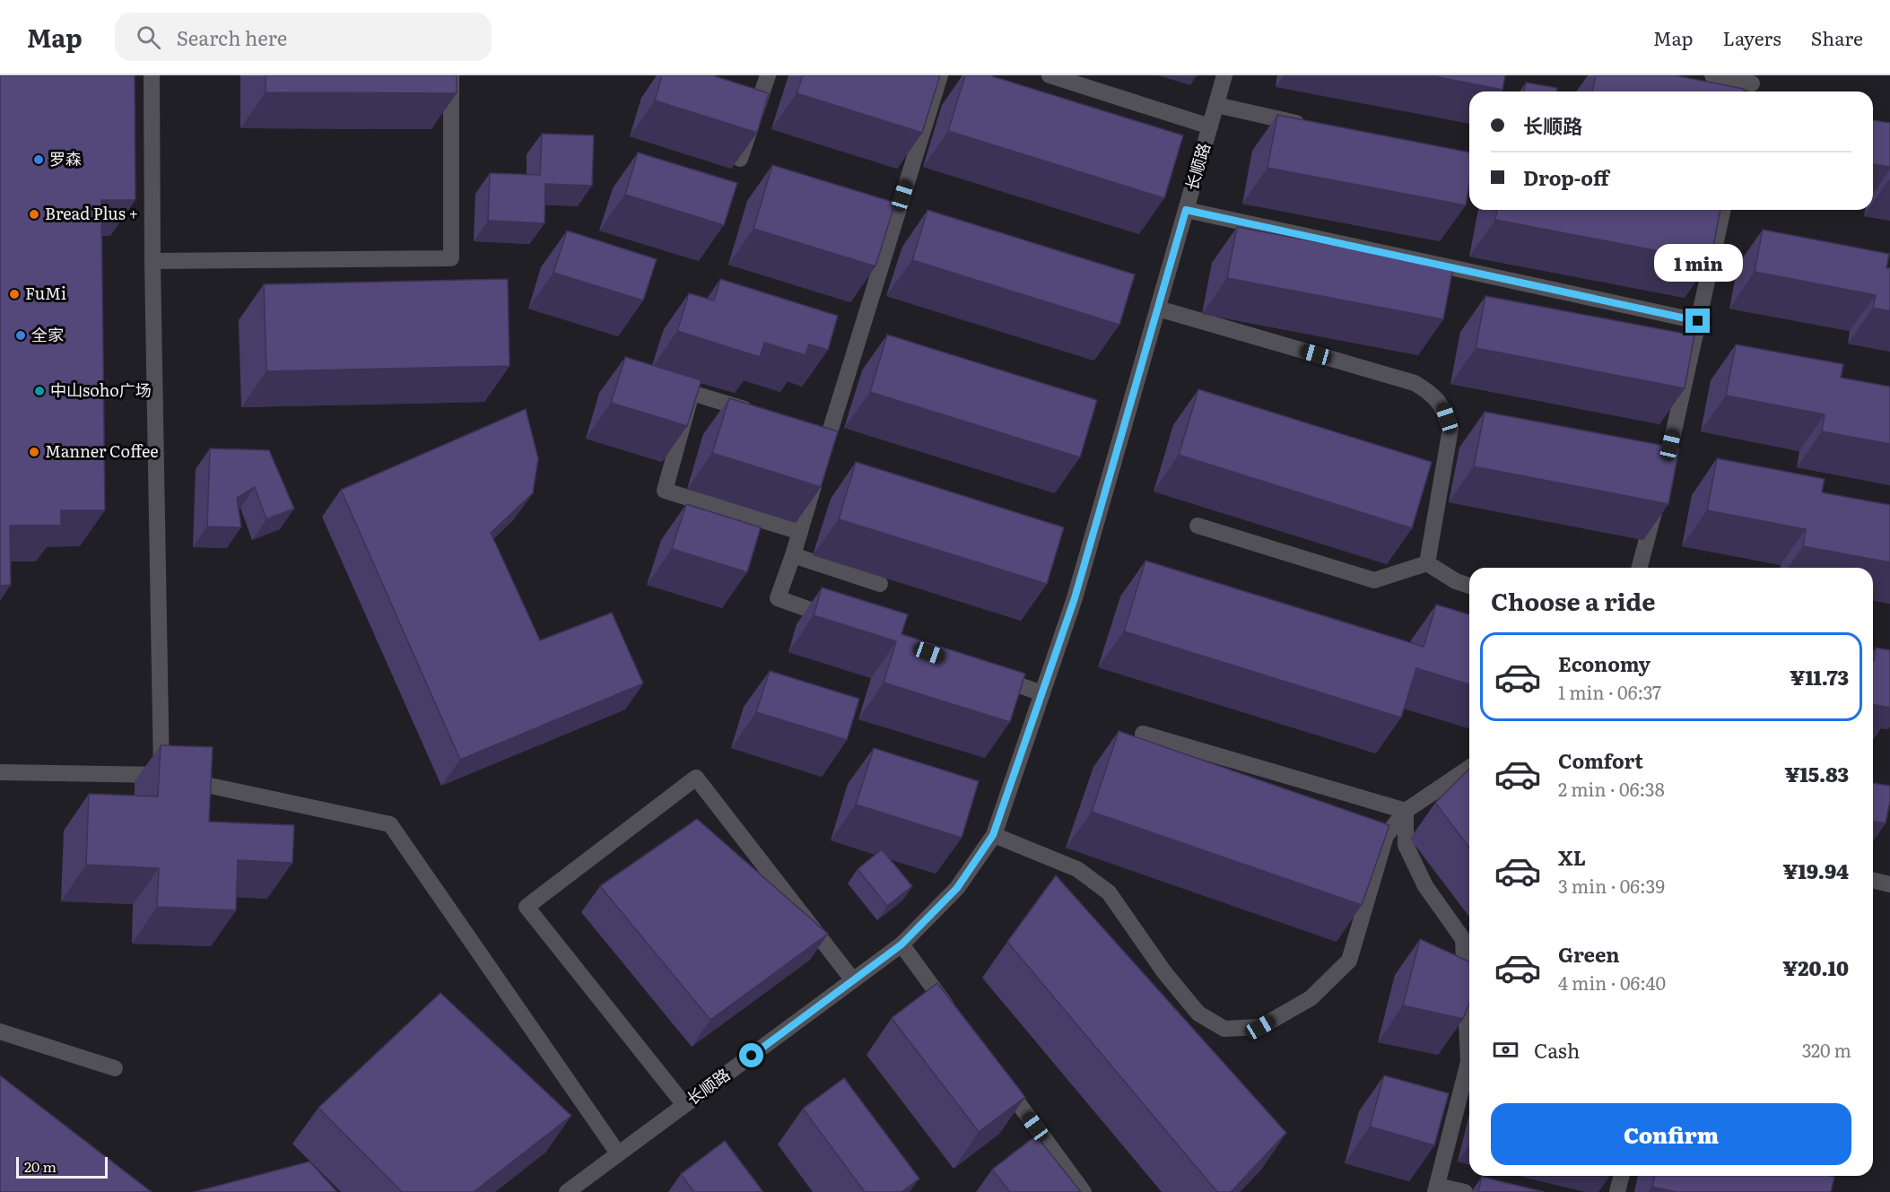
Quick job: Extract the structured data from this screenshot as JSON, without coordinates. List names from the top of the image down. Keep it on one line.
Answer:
{"streets":{"street":["长顺路"]},"places":["罗森","Bread Plus +","FuMi","全家","中山soho广场","Manner Coffee"],"scale_bar":"20 m","page":{"header":"Map","search":"Search here","nav":["Map","Layers","Share"],"banner":["长顺路","Drop-off"],"bubble":"1 min","heading":"Choose a ride","list":[{"name":"Economy","note":"1 min · 06:37","value":"¥11.73"},{"name":"Comfort","note":"2 min · 06:38","value":"¥15.83"},{"name":"XL","note":"3 min · 06:39","value":"¥19.94"},{"name":"Green","note":"4 min · 06:40","value":"¥20.10"}],"pay":["Cash","320 m"],"buttons":"Confirm","scale":"20 m"}}
